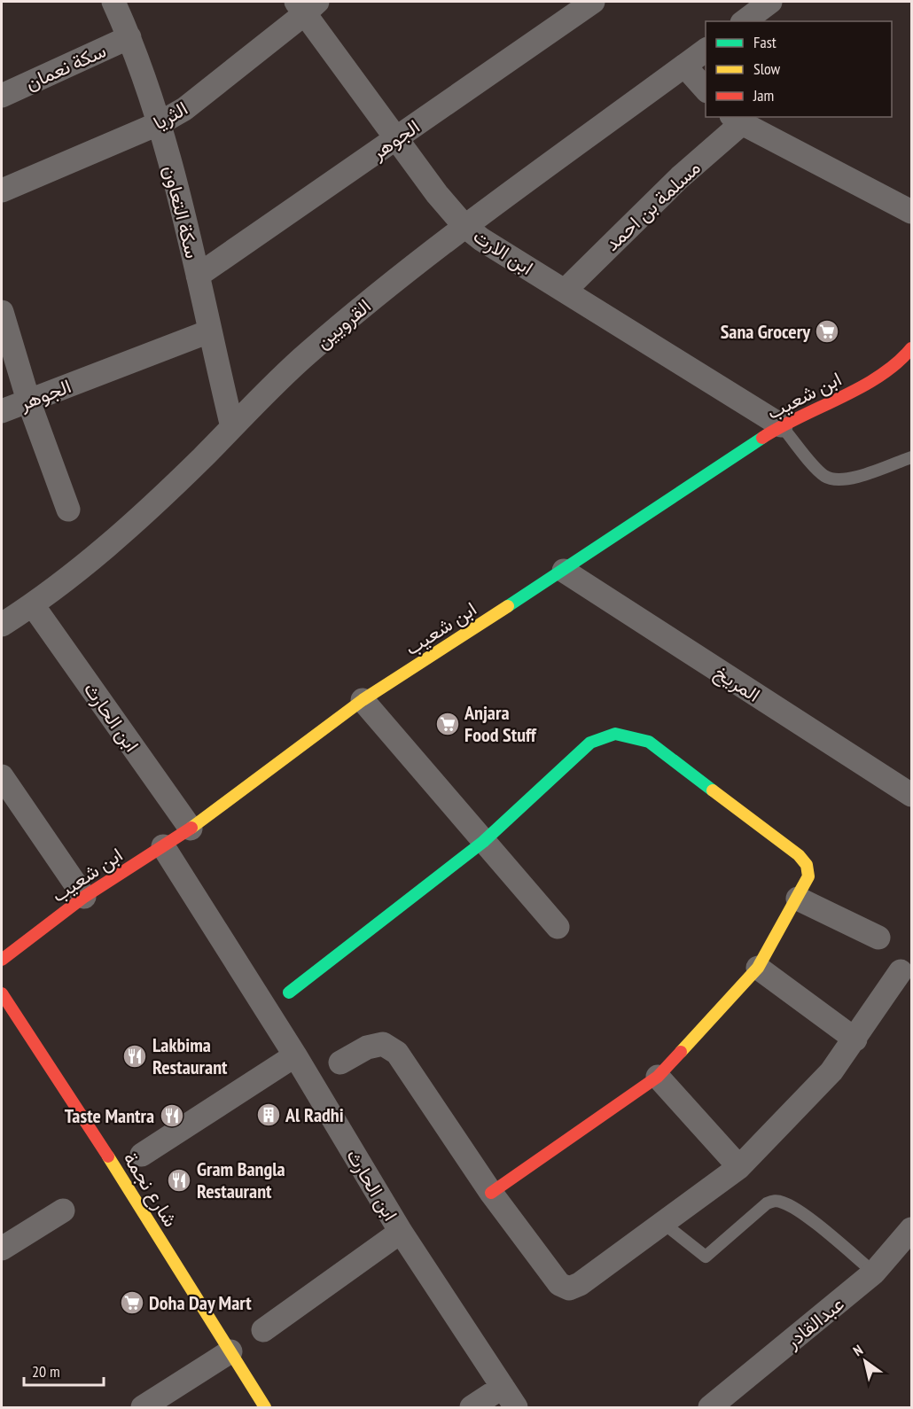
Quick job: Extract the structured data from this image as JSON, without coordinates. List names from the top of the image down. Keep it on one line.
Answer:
{"streets":{"street":["سكة نعمان","الثريا","الجوهر","مسلمة بن احمد","سكة التعاون","ابن الارت","القرويين","ابن شعيب","المريخ","ابن الحارث","شارع نجمة","عبدالقادر"]},"crossings":[["سكة نعمان","سكة التعاون"],["الثريا","سكة التعاون"],["الثريا","ابن الارت"],["الجوهر","سكة التعاون"],["الجوهر","ابن الارت"],["مسلمة بن احمد","ابن الارت"],["سكة التعاون","القرويين"],["ابن الارت","القرويين"],["ابن الارت","ابن شعيب"],["القرويين","ابن الحارث"],["ابن شعيب","المريخ"],["ابن شعيب","ابن الحارث"]],"places":{"supermarket":["Sana Grocery","Anjara Food Stuff","Doha Day Mart"],"restaurant":["Lakbima Restaurant","Taste Mantra","Gram Bangla Restaurant"],"building":["Al Radhi"]},"legend":["Fast","Slow","Jam"],"scale_bar":"20 m","north":"top left"}
